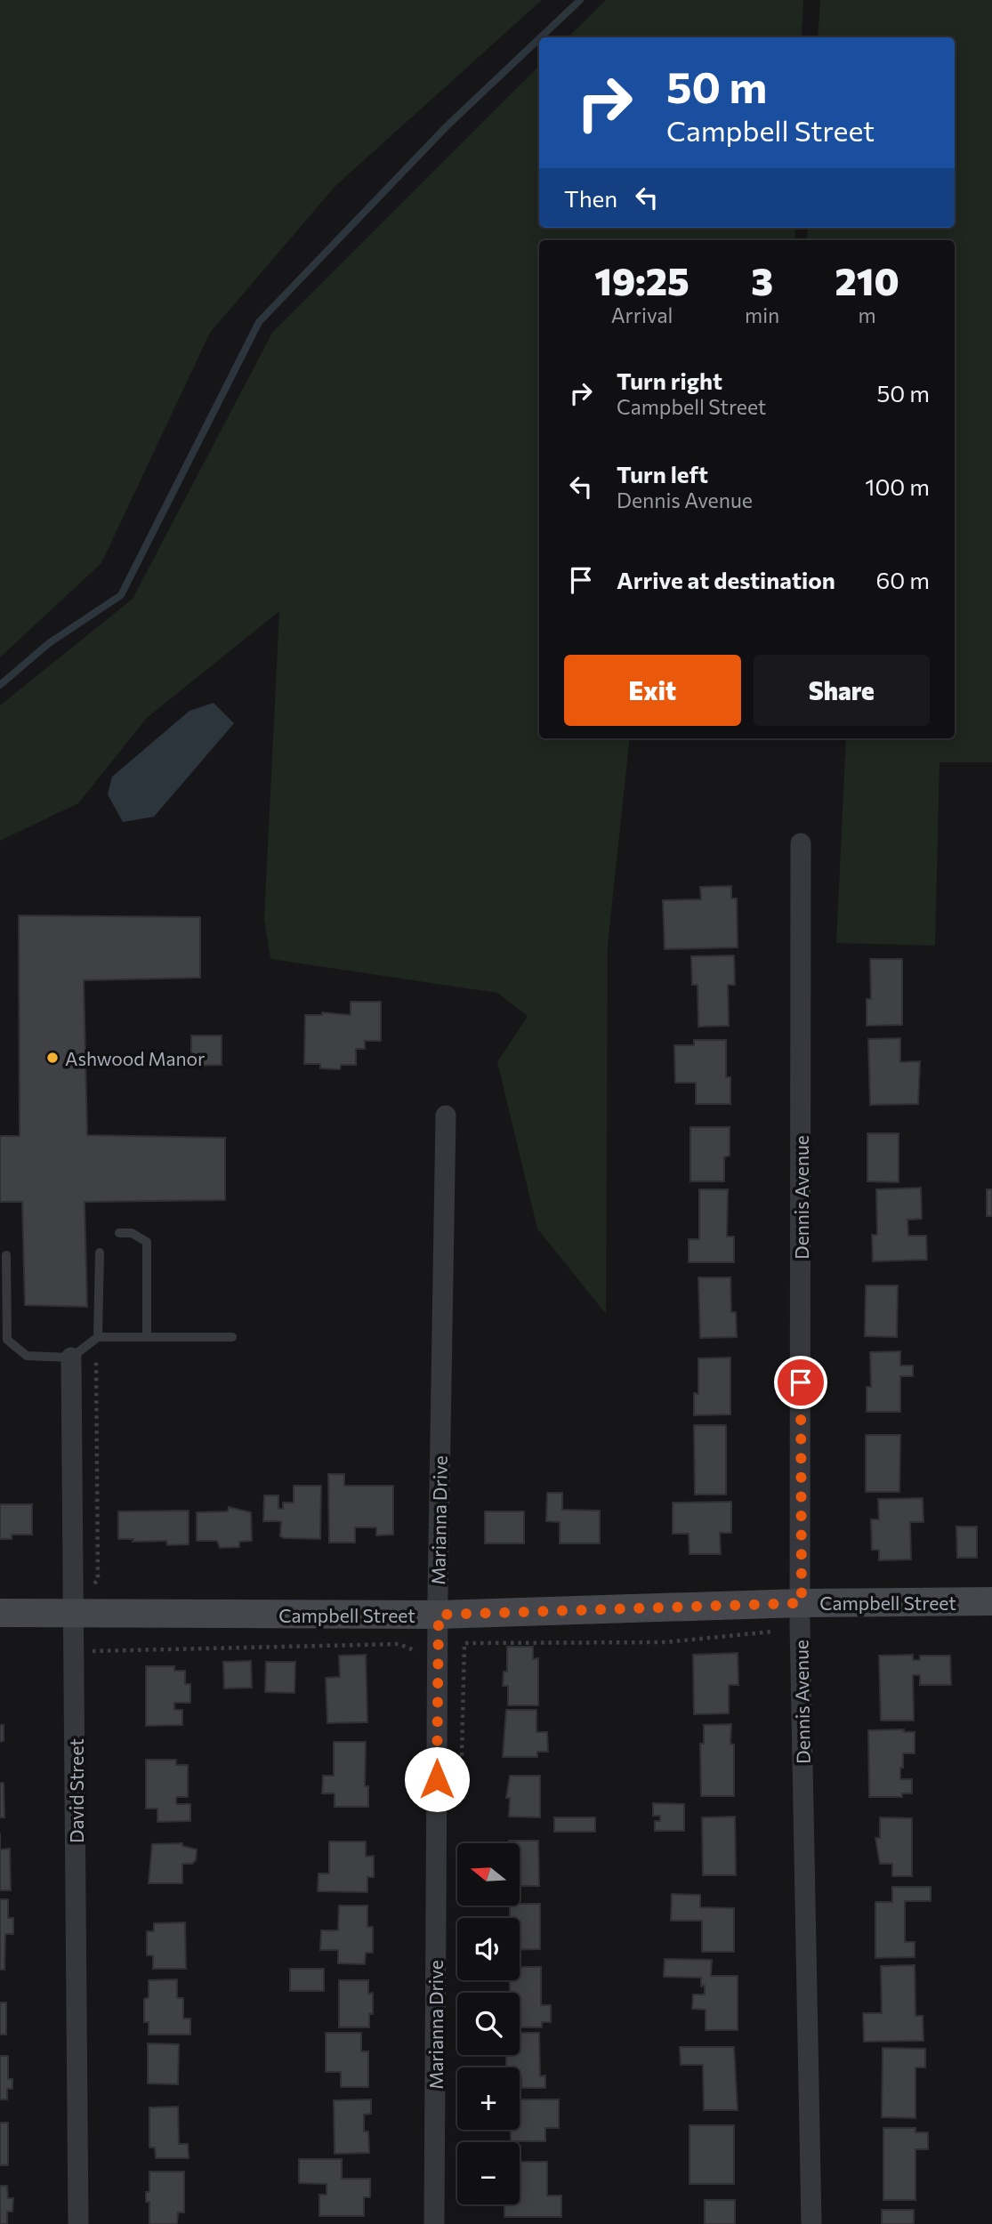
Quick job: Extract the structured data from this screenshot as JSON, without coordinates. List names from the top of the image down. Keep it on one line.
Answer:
{"streets":{"street":["Dennis Avenue","Marianna Drive","Campbell Street","David Street"]},"crossings":[["Dennis Avenue","Campbell Street"],["Marianna Drive","Campbell Street"],["Campbell Street","David Street"]],"places":["Ashwood Manor"],"north":"left","page":{"turn":["50 m","Campbell Street"],"then":"Then","eta":["19:25","Arrival","3","min","210","m"],"list":[{"name":"Turn right","note":"Campbell Street","value":"50 m"},{"name":"Turn left","note":"Dennis Avenue","value":"100 m"},{"name":"Arrive at destination","value":"60 m"}],"buttons":["Exit","Share"],"map_buttons":["+","−"]}}
